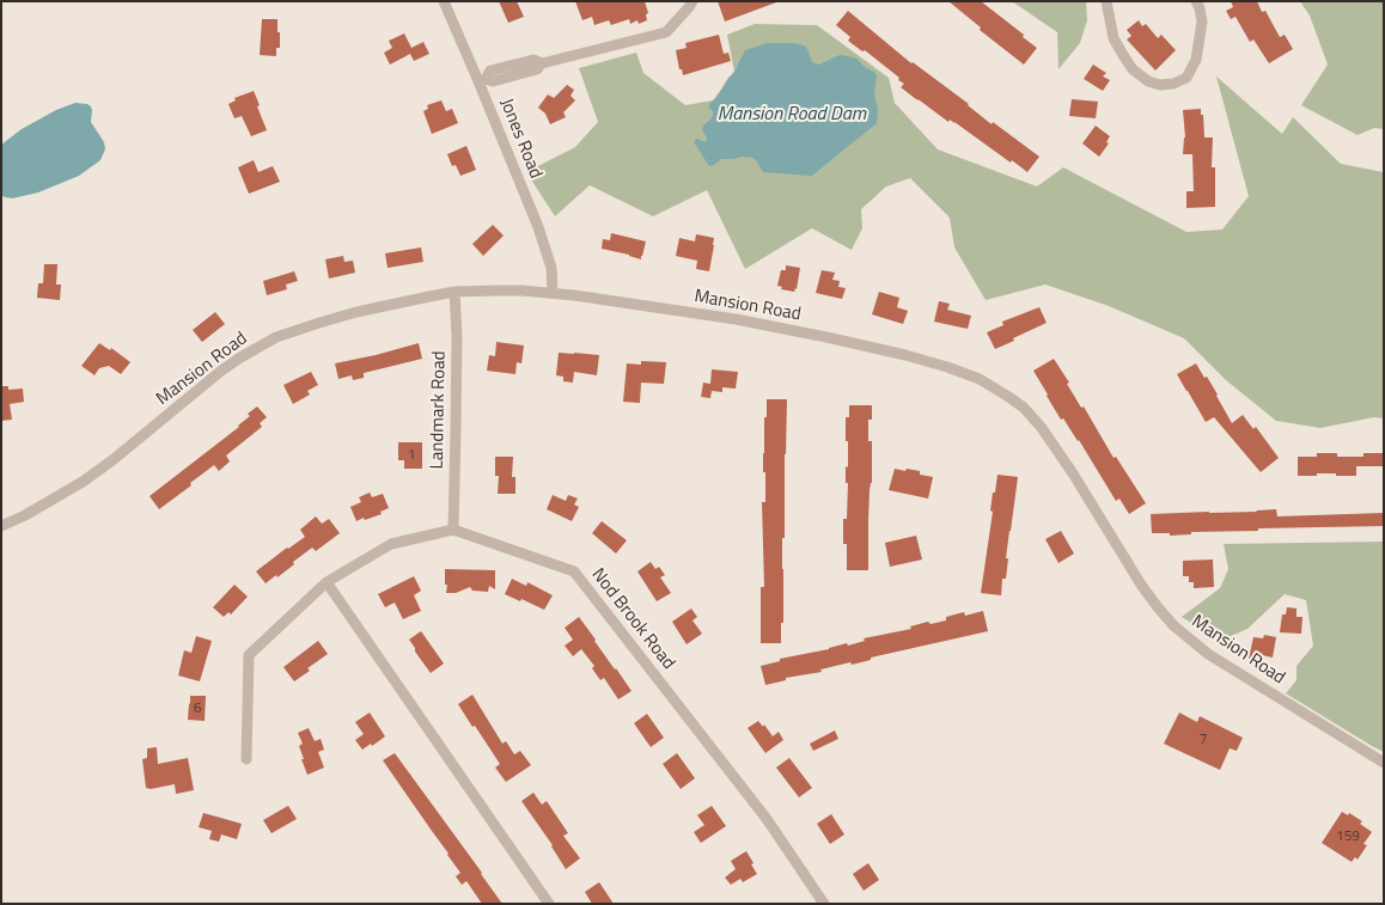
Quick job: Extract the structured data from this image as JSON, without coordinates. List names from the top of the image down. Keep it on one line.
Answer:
{"streets":{"street":["Jones Road","Mansion Road","Landmark Road","Nod Brook Road"]},"crossings":[["Jones Road","Mansion Road"],["Mansion Road","Landmark Road"],["Landmark Road","Nod Brook Road"]],"water":["Mansion Road Dam"],"house_numbers":["1","6","7","159"]}
